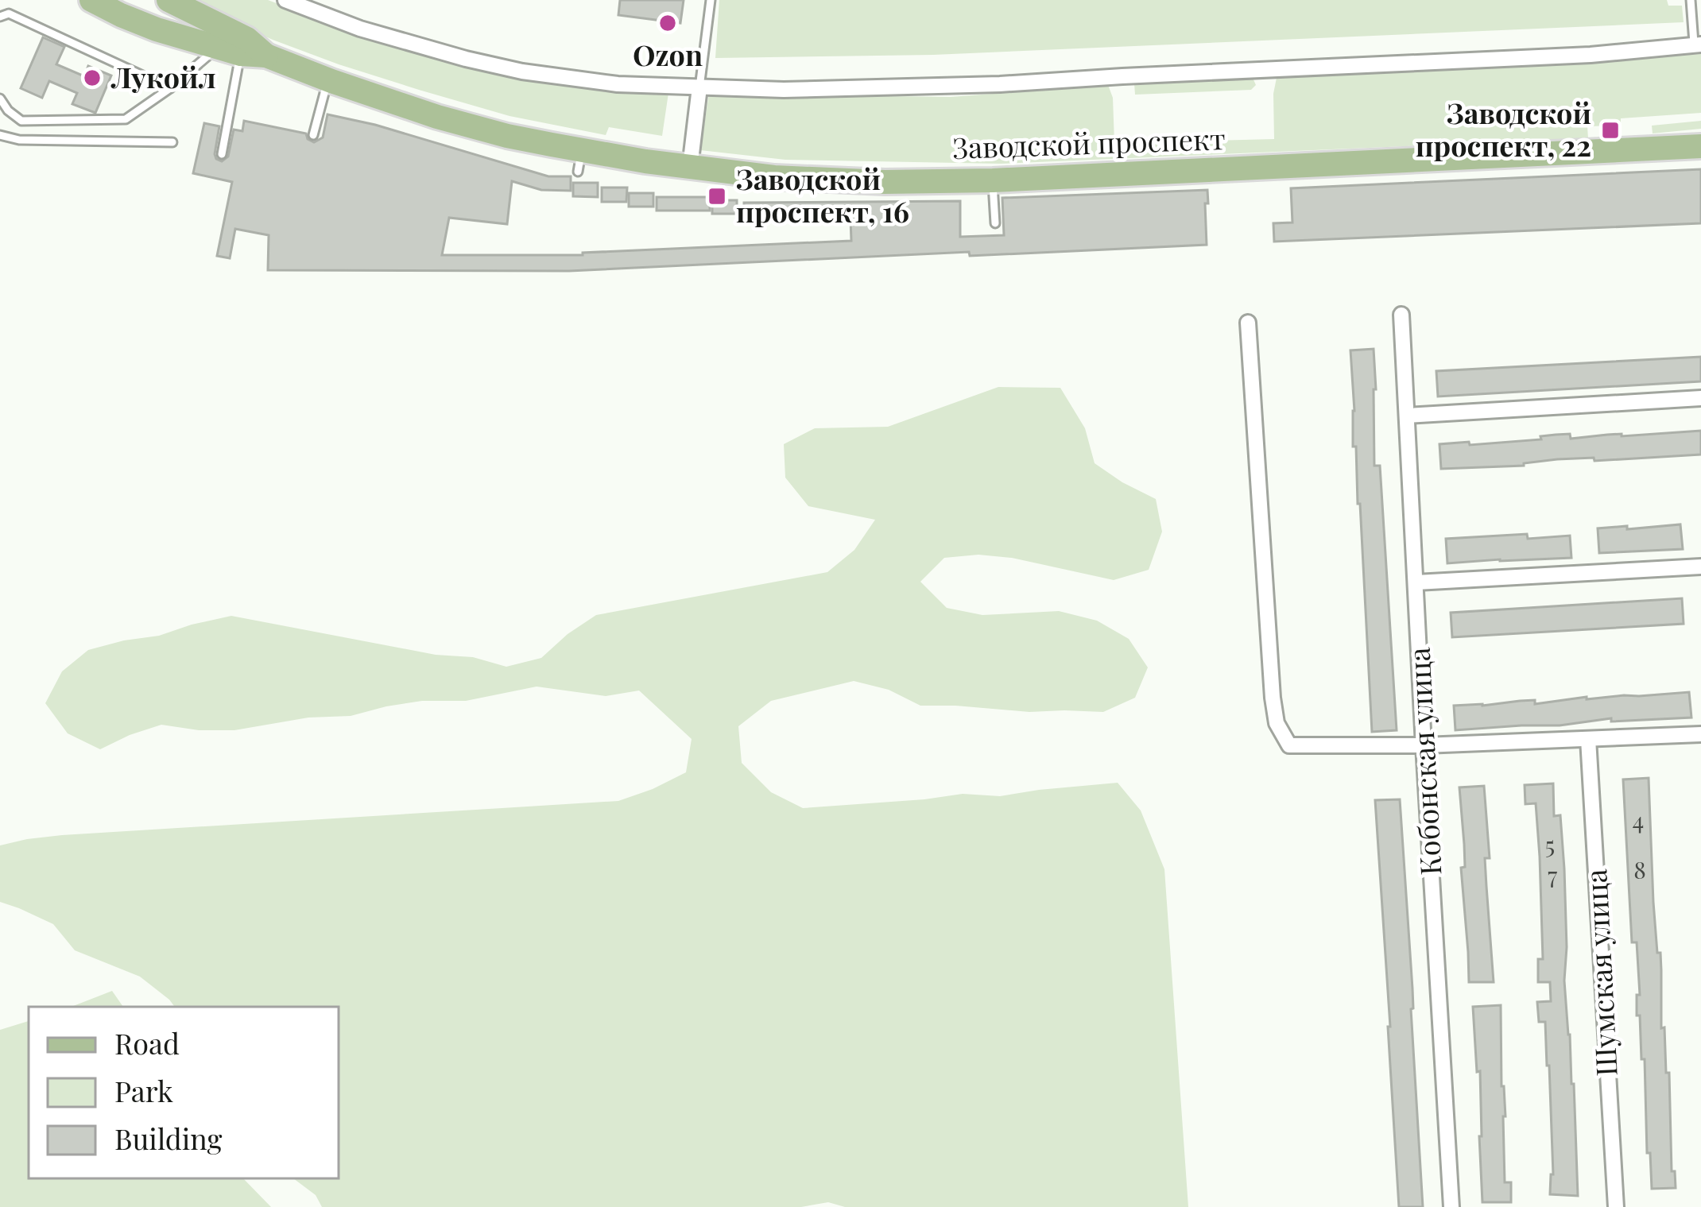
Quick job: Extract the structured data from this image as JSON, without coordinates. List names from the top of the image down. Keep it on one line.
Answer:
{"streets":{"main road":["Заводской проспект"],"street":["Кобонская улица","Шумская улица"]},"places":{"other":["Ozon","Лукойл"],"transit":["Заводской проспект, 22","Заводской проспект, 16"]},"house_numbers":["4","5","8","7"],"legend":["Road","Park","Building"]}
